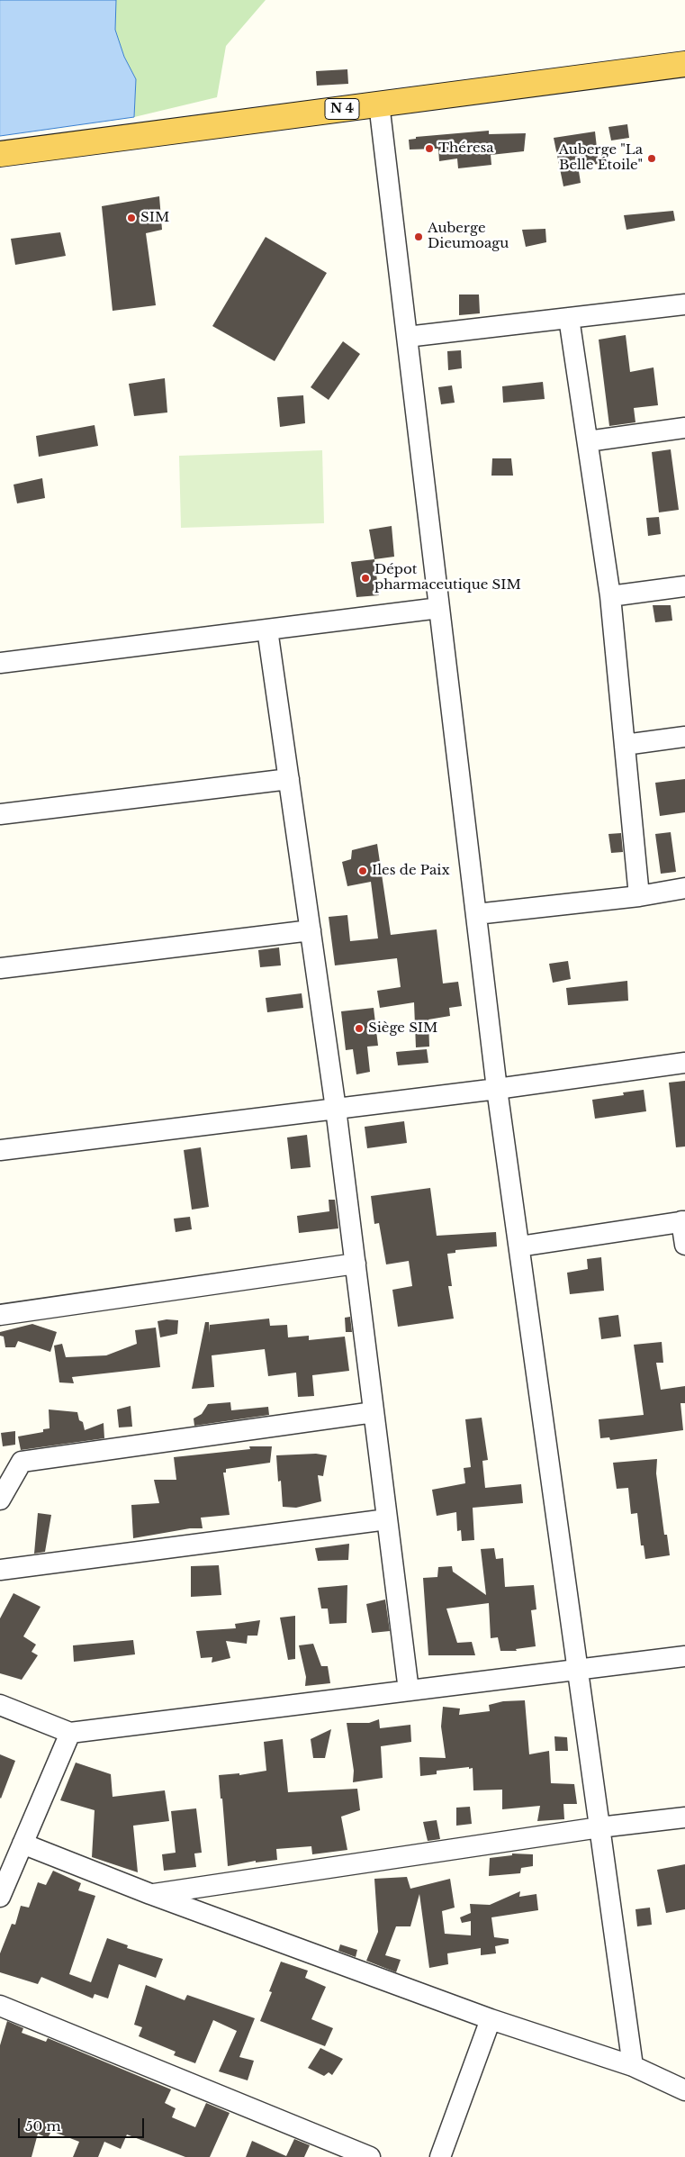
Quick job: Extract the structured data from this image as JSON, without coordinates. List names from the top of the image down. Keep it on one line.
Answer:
{"streets":{"highway":["N 4"]},"places":["Théresa","Auberge \"La Belle Étoile\"","SIM","Auberge Dieumoagu","Dépot pharmaceutique SIM","Iles de Paix","Siège SIM"],"scale_bar":"50 m"}
